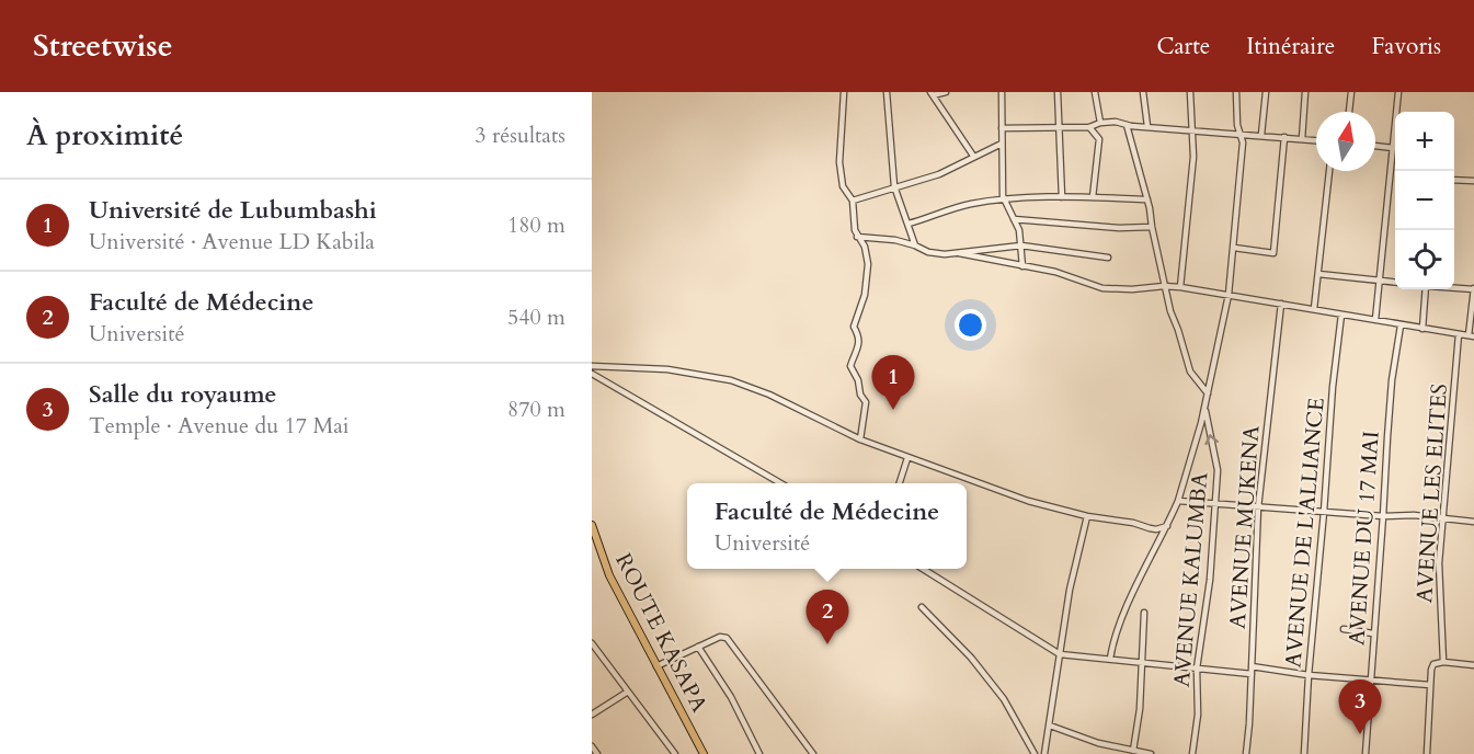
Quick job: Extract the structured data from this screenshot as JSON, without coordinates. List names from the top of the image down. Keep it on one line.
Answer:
{"streets":{"main road":["ROUTE KASAPA"],"street":["AVENUE LES ELITES","AVENUE MUKENA","AVENUE DE L'ALLIANCE","AVENUE DU 17 MAI","AVENUE KALUMBA"]},"north":"top","page":{"header":"Streetwise","nav":["Carte","Itinéraire","Favoris"],"heading":["À proximité","3 résultats"],"map_buttons":["+","−"],"list":[{"mark":"1","name":"Université de Lubumbashi","note":"Université · Avenue LD Kabila","value":"180 m"},{"mark":"2","name":"Faculté de Médecine","note":"Université","value":"540 m"},{"mark":"3","name":"Salle du royaume","note":"Temple · Avenue du 17 Mai","value":"870 m"}],"pins":["1","2","3"],"popup":["Faculté de Médecine","Université"]}}
